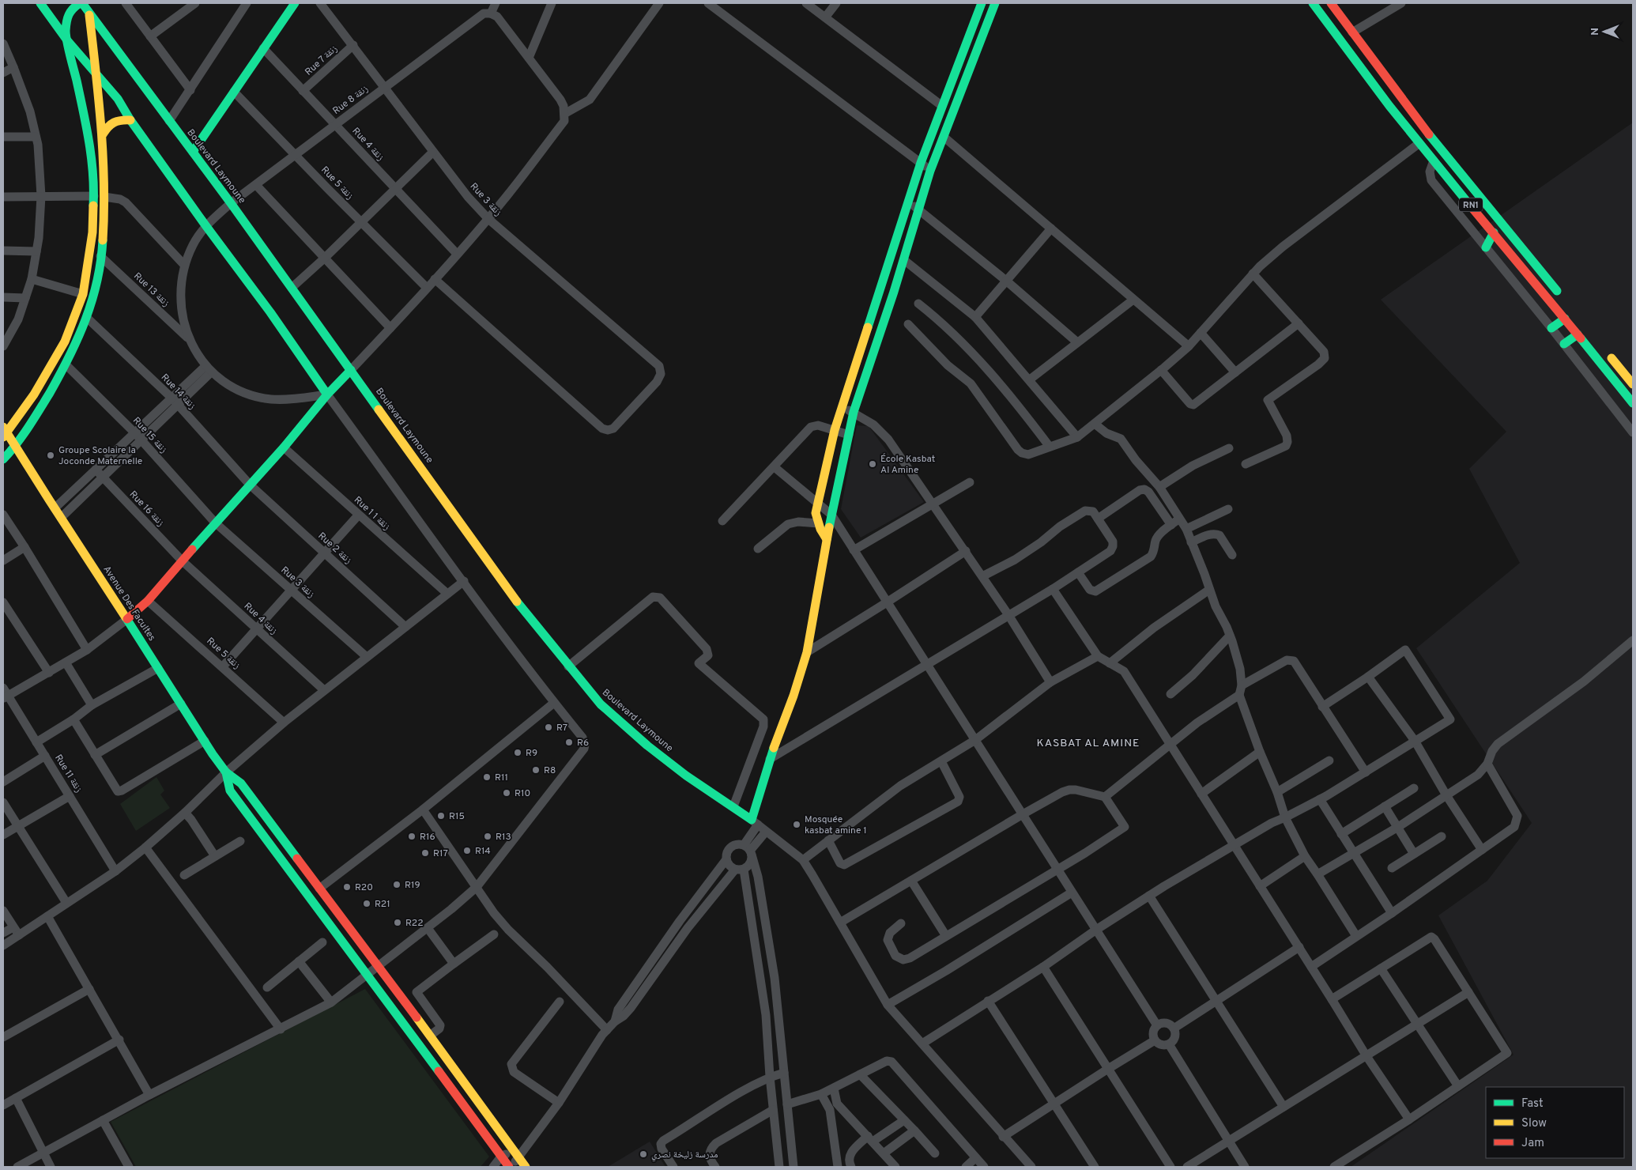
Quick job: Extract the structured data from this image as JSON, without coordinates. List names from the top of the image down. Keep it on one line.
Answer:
{"streets":{"main road":["Boulevard Laymoune","RN1","Avenue Des Facultes"],"street":["Rue 7 زنقة","Rue 8 زنقة","Rue 4 زنقة","Rue 5 زنقة","Rue 3 زنقة","Rue 13 زنقة","Rue 14 زنقة","Rue 15 زنقة","Rue 16 زنقة","Rue 1 زنقة 1","Rue 2 زنقة","Rue 11 زنقة"]},"crossings":[["Rue 7 زنقة","Rue 4 زنقة"],["Rue 7 زنقة","Rue 3 زنقة"],["Rue 8 زنقة","Rue 4 زنقة"],["Rue 8 زنقة","Boulevard Laymoune"],["Rue 8 زنقة","Rue 5 زنقة"],["Rue 8 زنقة","Rue 3 زنقة"],["Rue 8 زنقة","Rue 13 زنقة"],["Rue 4 زنقة","Rue 16 زنقة"],["Rue 3 زنقة","Rue 15 زنقة"],["Rue 14 زنقة","Rue 2 زنقة"]],"districts":["KASBAT AL AMINE"],"places":["Groupe Scolaire la Joconde Maternelle","École Kasbat Al Amine","R7","R6","R9","R8","R11","R10","R15","Mosquée kasbat amine 1","R16","R13","R14","R17","R19","R20","R21","R22","مدرسة زليخة نصري"],"legend":["Fast","Slow","Jam"],"north":"left"}
